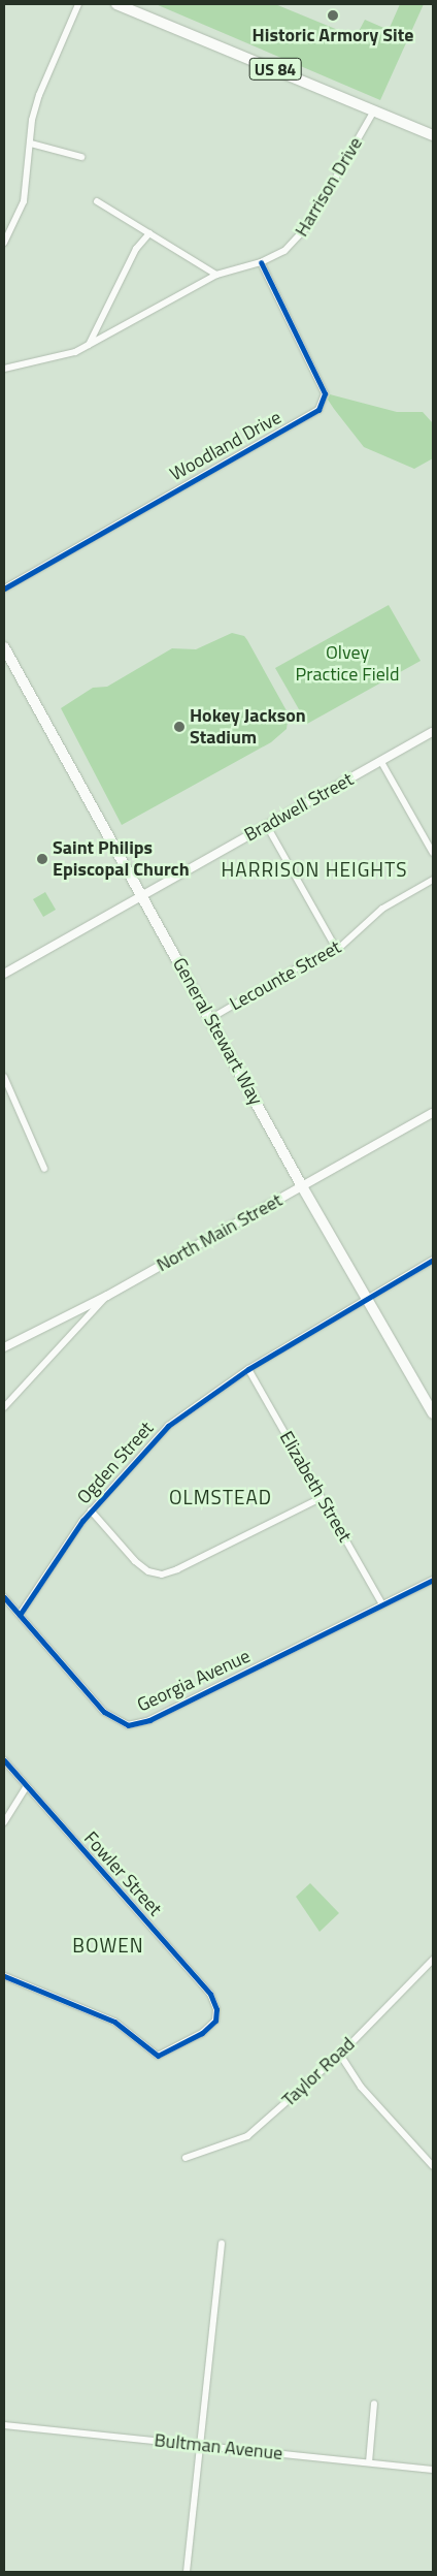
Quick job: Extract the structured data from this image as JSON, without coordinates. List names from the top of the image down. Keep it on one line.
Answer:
{"streets":{"main road":["US 84","General Stewart Way"],"street":["Harrison Drive","Woodland Drive","Bradwell Street","Lecounte Street","North Main Street","Ogden Street","Elizabeth Street","Georgia Avenue","Fowler Street","Taylor Road","Bultman Avenue"]},"crossings":[["US 84","Harrison Drive"],["Harrison Drive","Woodland Drive"],["Bradwell Street","General Stewart Way"],["Lecounte Street","General Stewart Way"],["General Stewart Way","North Main Street"],["General Stewart Way","Ogden Street"],["Ogden Street","Elizabeth Street"],["Ogden Street","Georgia Avenue"],["Elizabeth Street","Georgia Avenue"]],"districts":["HARRISON HEIGHTS","OLMSTEAD","BOWEN"],"parks":["Olvey Practice Field"],"places":["Historic Armory Site","Hokey Jackson Stadium","Saint Philips Episcopal Church"]}
